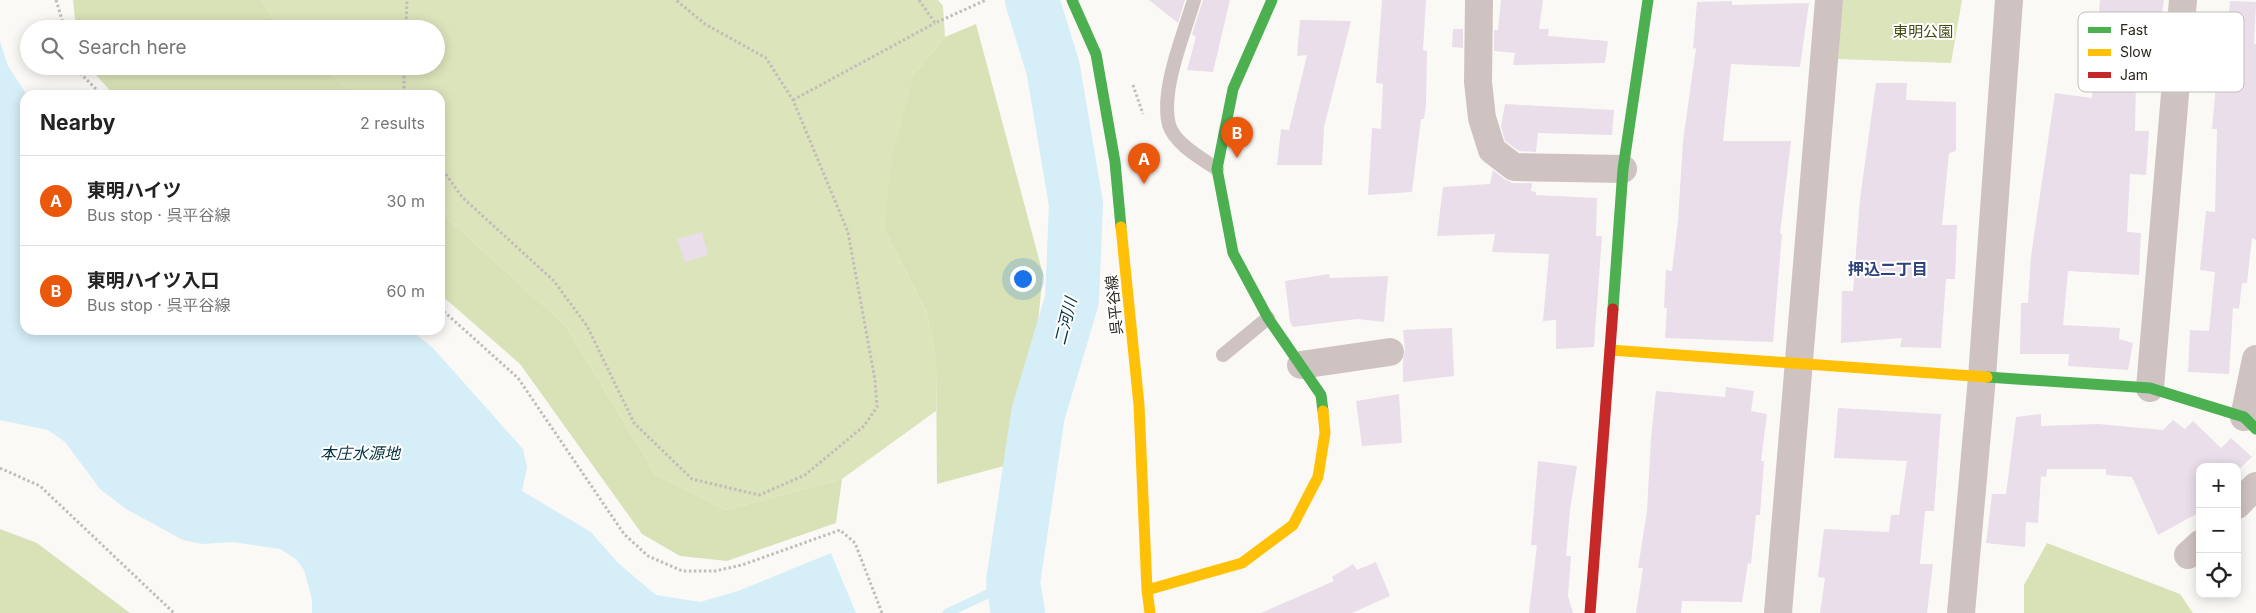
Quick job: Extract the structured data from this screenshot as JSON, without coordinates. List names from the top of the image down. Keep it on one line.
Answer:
{"streets":{"street":["呉平谷線"]},"districts":["押込二丁目"],"water":["二河川","本庄水源地"],"parks":["東明公園"],"legend":["Fast","Slow","Jam"],"page":{"search":"Search here","heading":["Nearby","2 results"],"pins":["B","A"],"list":[{"mark":"A","name":"東明ハイツ","note":"Bus stop · 呉平谷線","value":"30 m"},{"mark":"B","name":"東明ハイツ入口","note":"Bus stop · 呉平谷線","value":"60 m"}],"map_buttons":["+","−"]}}
